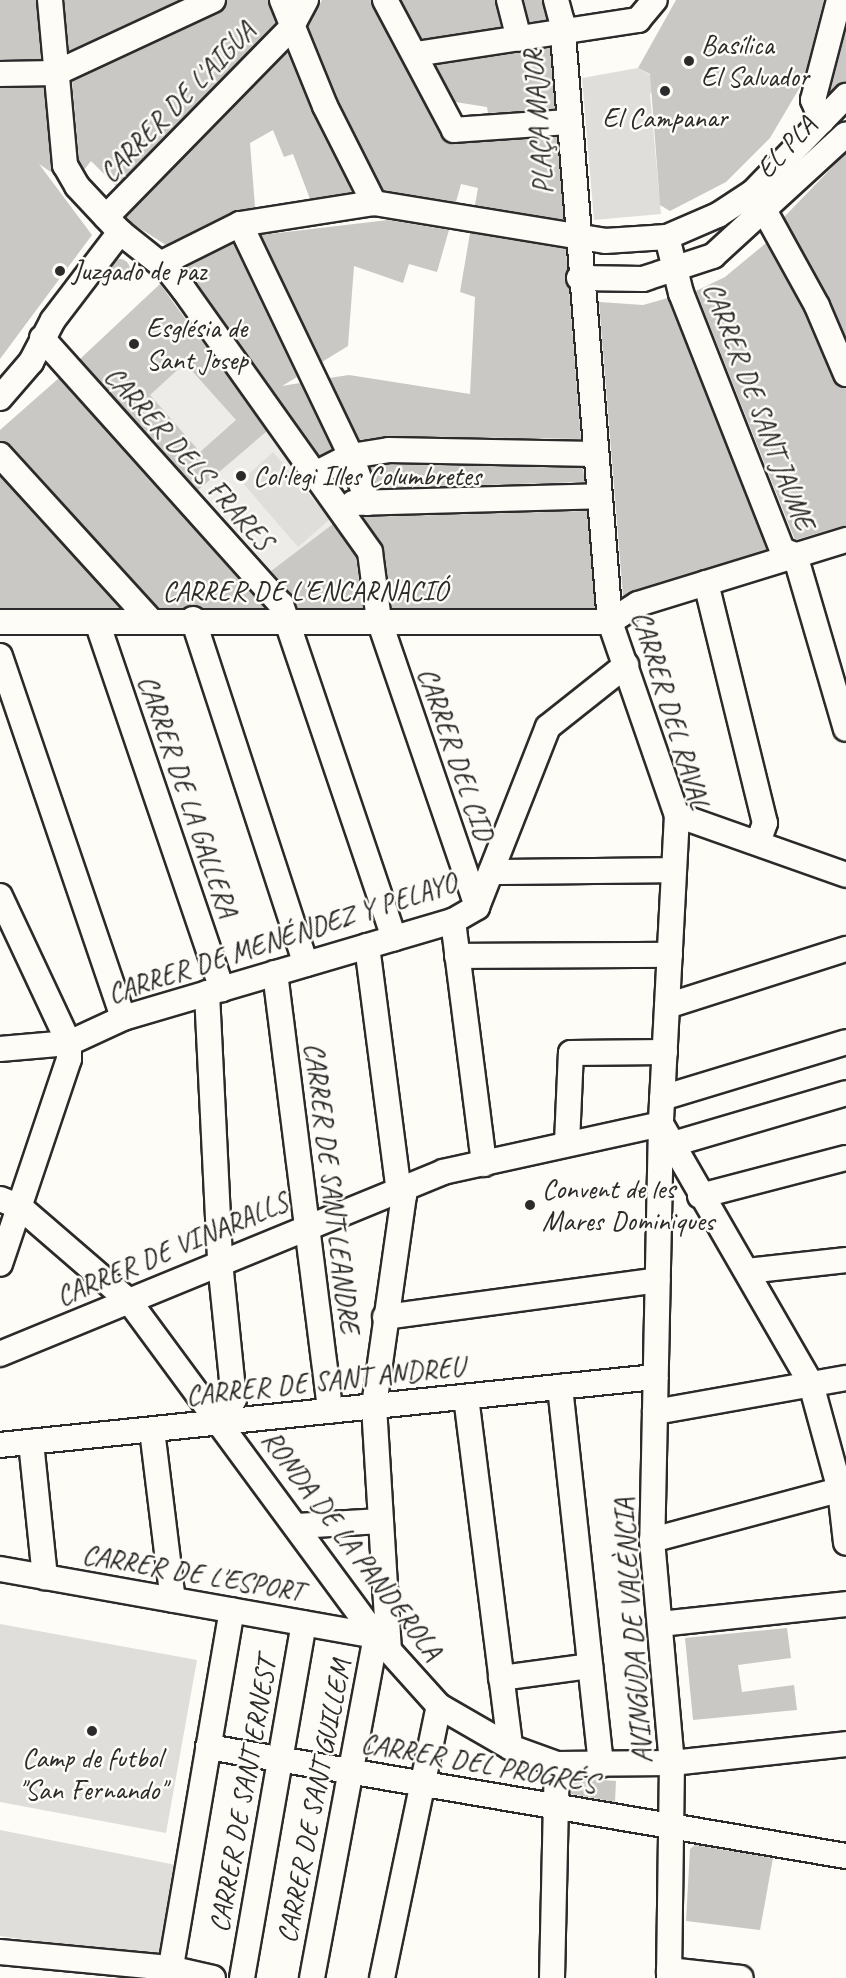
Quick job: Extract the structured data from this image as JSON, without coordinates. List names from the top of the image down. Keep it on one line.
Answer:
{"streets":{"street":["CARRER DE L'AIGUA","PLAÇA MAJOR","EL PLA","CARRER DE SANT JAUME","CARRER DELS FRARES","CARRER DE L'ENCARNACIÓ","CARRER DEL RAVAL","CARRER DEL CID","CARRER DE LA GALLERA","CARRER DE MENÉNDEZ Y PELAYO","CARRER DE SANT LEANDRE","CARRER DE VINARALLS","CARRER DE SANT ANDREU","RONDA DE LA PANDEROLA","CARRER DE L'ESPORT","AVINGUDA DE VALÈNCIA","CARRER DEL PROGRÉS","CARRER DE SANT ERNEST","CARRER DE SANT GUILLEM"]},"crossings":[["CARRER DE L'AIGUA","CARRER DELS FRARES"],["CARRER DE L'AIGUA","CARRER DEL CID"],["PLAÇA MAJOR","EL PLA"],["EL PLA","CARRER DE SANT JAUME"],["EL PLA","CARRER DEL RAVAL"],["EL PLA","CARRER DEL CID"],["CARRER DELS FRARES","CARRER DE L'ENCARNACIÓ"],["CARRER DELS FRARES","CARRER DE MENÉNDEZ Y PELAYO"],["CARRER DE L'ENCARNACIÓ","CARRER DEL RAVAL"],["CARRER DE L'ENCARNACIÓ","CARRER DEL CID"],["CARRER DE L'ENCARNACIÓ","CARRER DE LA GALLERA"],["CARRER DEL RAVAL","CARRER DE MENÉNDEZ Y PELAYO"],["CARRER DEL RAVAL","CARRER DE VINARALLS"],["CARRER DEL RAVAL","AVINGUDA DE VALÈNCIA"],["CARRER DEL CID","CARRER DE MENÉNDEZ Y PELAYO"],["CARRER DE LA GALLERA","CARRER DE MENÉNDEZ Y PELAYO"],["CARRER DE LA GALLERA","CARRER DE VINARALLS"],["CARRER DE LA GALLERA","CARRER DE SANT ANDREU"],["CARRER DE LA GALLERA","RONDA DE LA PANDEROLA"],["CARRER DE MENÉNDEZ Y PELAYO","CARRER DE SANT LEANDRE"],["CARRER DE MENÉNDEZ Y PELAYO","CARRER DE SANT GUILLEM"],["CARRER DE SANT LEANDRE","CARRER DE VINARALLS"],["CARRER DE SANT LEANDRE","CARRER DE SANT ANDREU"],["CARRER DE VINARALLS","RONDA DE LA PANDEROLA"],["CARRER DE VINARALLS","CARRER DE SANT GUILLEM"],["CARRER DE SANT ANDREU","RONDA DE LA PANDEROLA"],["CARRER DE SANT ANDREU","AVINGUDA DE VALÈNCIA"],["CARRER DE SANT ANDREU","CARRER DE SANT GUILLEM"],["RONDA DE LA PANDEROLA","CARRER DE L'ESPORT"],["RONDA DE LA PANDEROLA","AVINGUDA DE VALÈNCIA"],["RONDA DE LA PANDEROLA","CARRER DE SANT GUILLEM"],["CARRER DE L'ESPORT","CARRER DE SANT ERNEST"],["CARRER DE L'ESPORT","CARRER DE SANT GUILLEM"],["AVINGUDA DE VALÈNCIA","CARRER DEL PROGRÉS"],["CARRER DEL PROGRÉS","CARRER DE SANT ERNEST"],["CARRER DEL PROGRÉS","CARRER DE SANT GUILLEM"]],"places":["Basílica El Salvador","El Campanar","Juzgado de paz","Església de Sant Josep","Col·legi Illes Columbretes","Convent de les Mares Dominiques","Camp de futbol \"San Fernando\""]}
